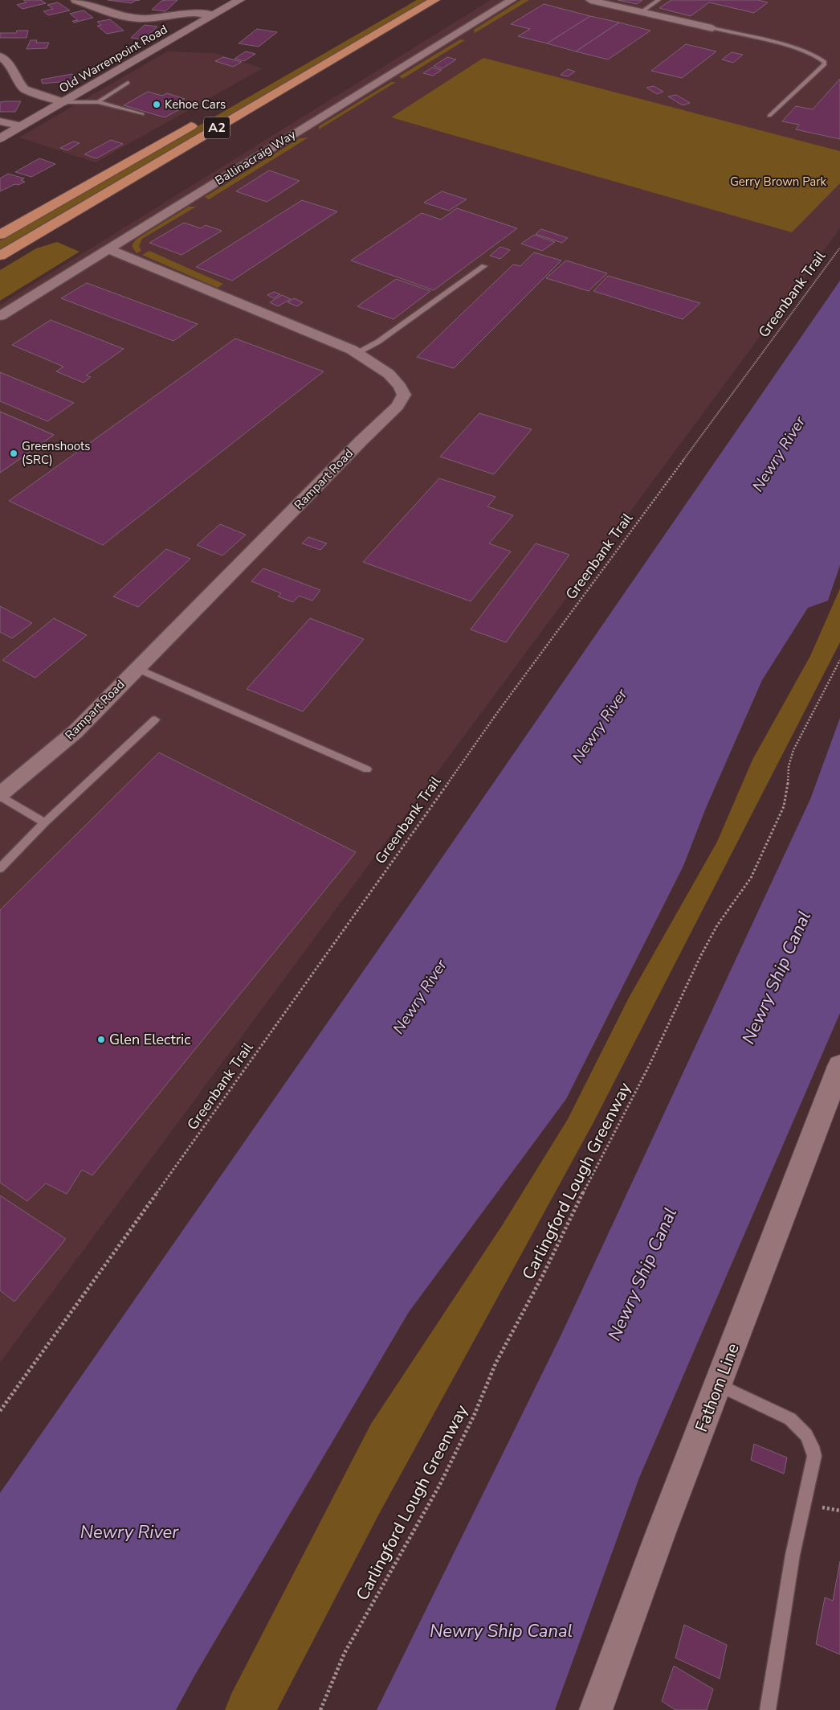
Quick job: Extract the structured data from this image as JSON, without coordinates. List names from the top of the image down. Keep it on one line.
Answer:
{"streets":{"highway":["A2"],"street":["Old Warrenpoint Road","Ballinacraig Way","Rampart Road","Fathom Line"],"path":["Greenbank Trail","Carlingford Lough Greenway"]},"crossings":[["Ballinacraig Way","Rampart Road"]],"water":["Newry River","Newry Ship Canal"],"parks":["Gerry Brown Park"],"places":["Kehoe Cars","Greenshoots (SRC)","Glen Electric"]}
